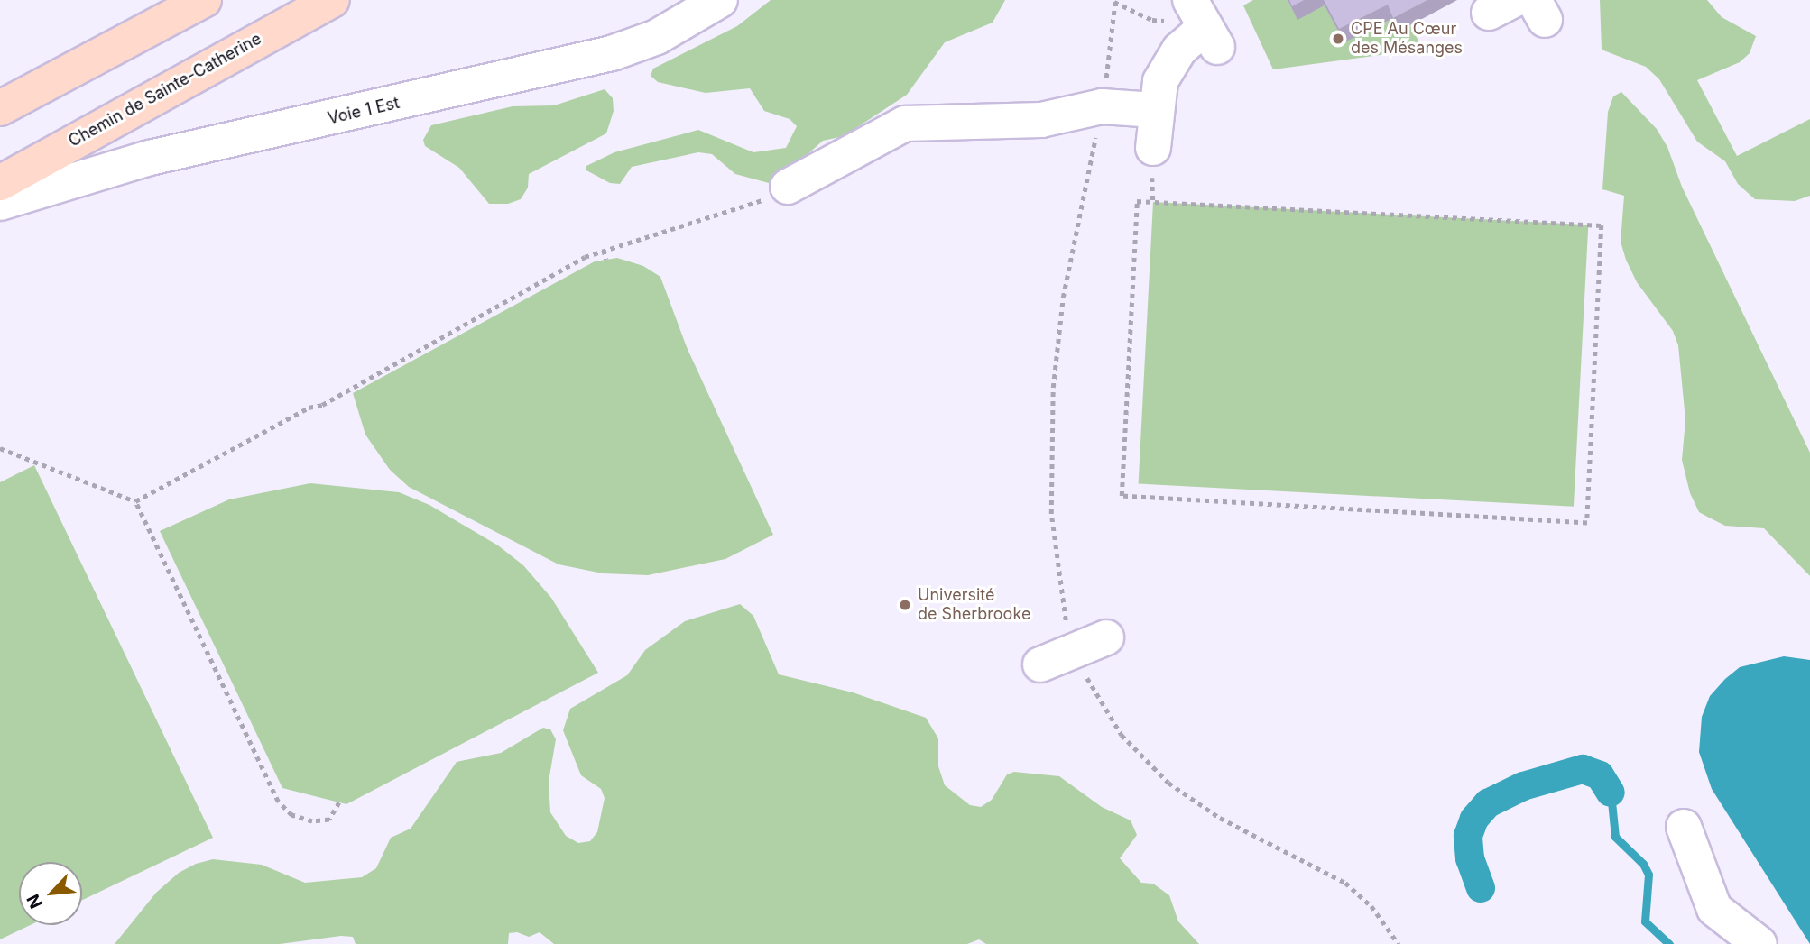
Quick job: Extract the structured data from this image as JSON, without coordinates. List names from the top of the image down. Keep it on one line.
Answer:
{"streets":{"main road":["Chemin de Sainte-Catherine"],"lane":["Voie 1 Est"]},"places":["CPE Au Cœur des Mésanges","Université de Sherbrooke"],"north":"bottom left"}
